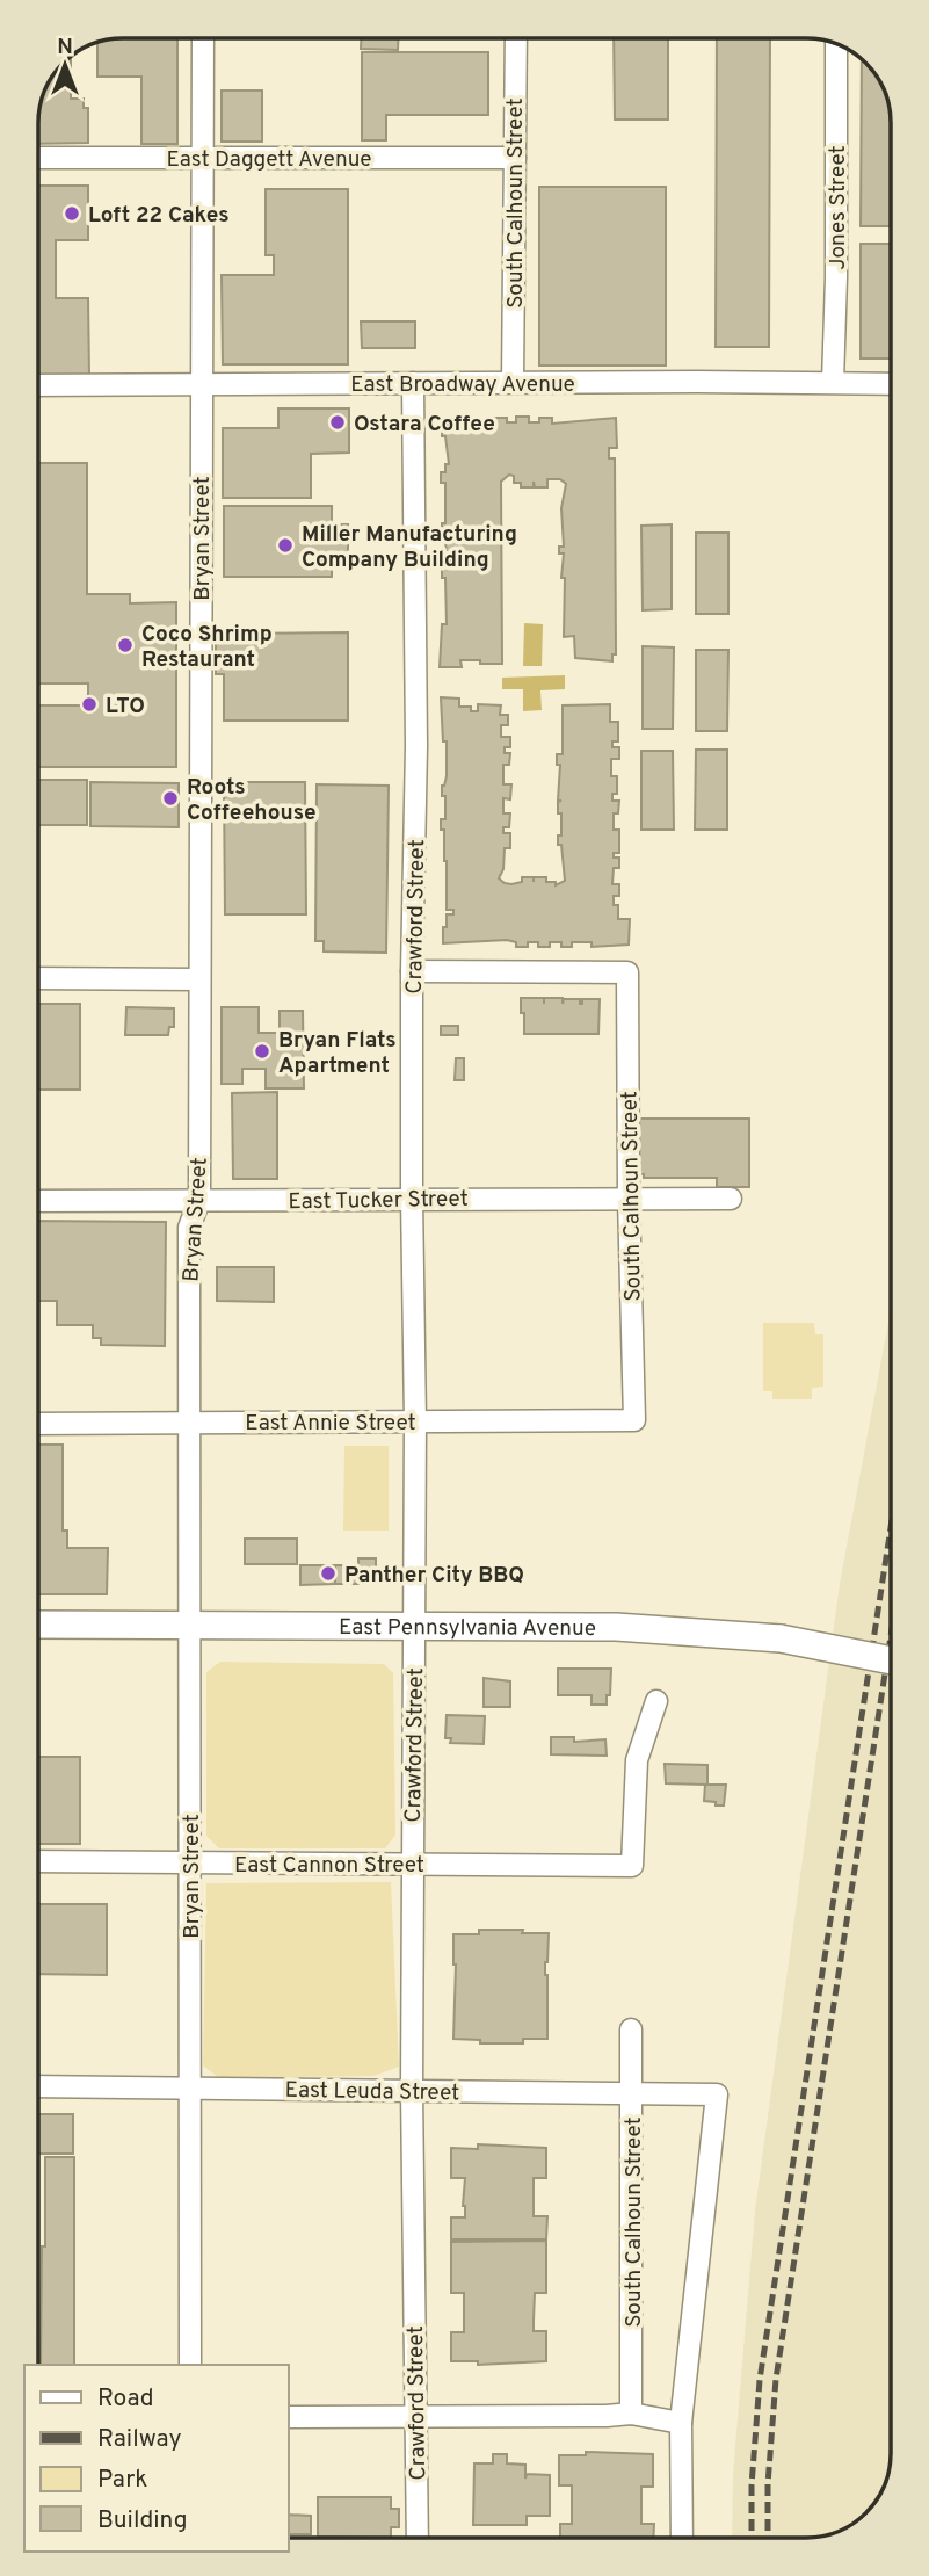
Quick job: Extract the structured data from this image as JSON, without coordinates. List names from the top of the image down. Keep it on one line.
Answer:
{"streets":{"street":["East Daggett Avenue","South Calhoun Street","Jones Street","East Broadway Avenue","Bryan Street","Crawford Street","East Tucker Street","East Annie Street","East Pennsylvania Avenue","East Cannon Street","East Leuda Street"]},"crossings":[["East Daggett Avenue","South Calhoun Street"],["East Daggett Avenue","Bryan Street"],["South Calhoun Street","East Broadway Avenue"],["South Calhoun Street","Crawford Street"],["South Calhoun Street","East Tucker Street"],["South Calhoun Street","East Annie Street"],["South Calhoun Street","East Leuda Street"],["Jones Street","East Broadway Avenue"],["East Broadway Avenue","Bryan Street"],["East Broadway Avenue","Crawford Street"],["Bryan Street","East Tucker Street"],["Bryan Street","East Annie Street"],["Bryan Street","East Pennsylvania Avenue"],["Bryan Street","East Cannon Street"],["Bryan Street","East Leuda Street"],["Crawford Street","East Tucker Street"],["Crawford Street","East Annie Street"],["Crawford Street","East Pennsylvania Avenue"],["Crawford Street","East Cannon Street"],["Crawford Street","East Leuda Street"]],"places":["Loft 22 Cakes","Ostara Coffee","Miller Manufacturing Company Building","Coco Shrimp Restaurant","LTO","Roots Coffeehouse","Bryan Flats Apartment","Panther City BBQ"],"legend":["Road","Railway","Park","Building"],"north":"top"}
